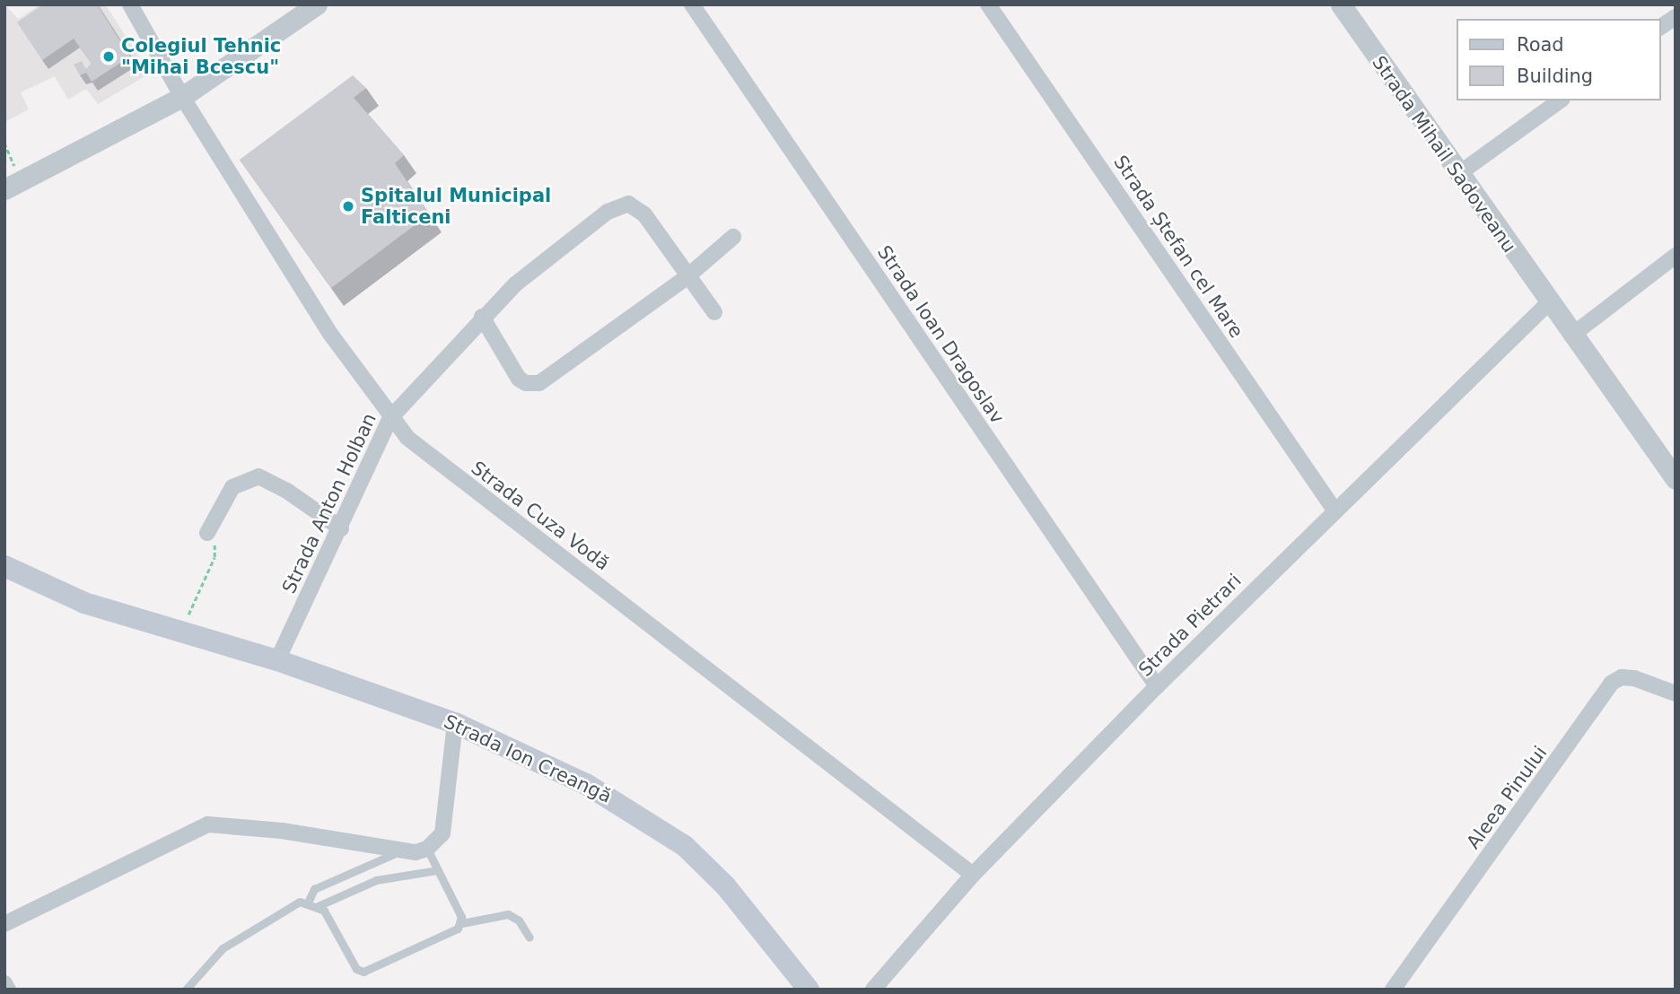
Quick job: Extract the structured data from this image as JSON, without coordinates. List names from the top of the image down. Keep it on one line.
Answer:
{"streets":{"main road":["Strada Ion Creangă"],"street":["Strada Mihail Sadoveanu","Strada Ștefan cel Mare","Strada Ioan Dragoslav","Strada Anton Holban","Strada Cuza Vodă","Strada Pietrari","Aleea Pinului"]},"crossings":[["Strada Mihail Sadoveanu","Strada Pietrari"],["Strada Ștefan cel Mare","Strada Pietrari"],["Strada Ioan Dragoslav","Strada Pietrari"],["Strada Anton Holban","Strada Cuza Vodă"],["Strada Anton Holban","Strada Ion Creangă"],["Strada Cuza Vodă","Strada Pietrari"]],"places":["Colegiul Tehnic \"Mihai Bcescu\"","Spitalul Municipal Falticeni"],"legend":["Road","Building"]}
